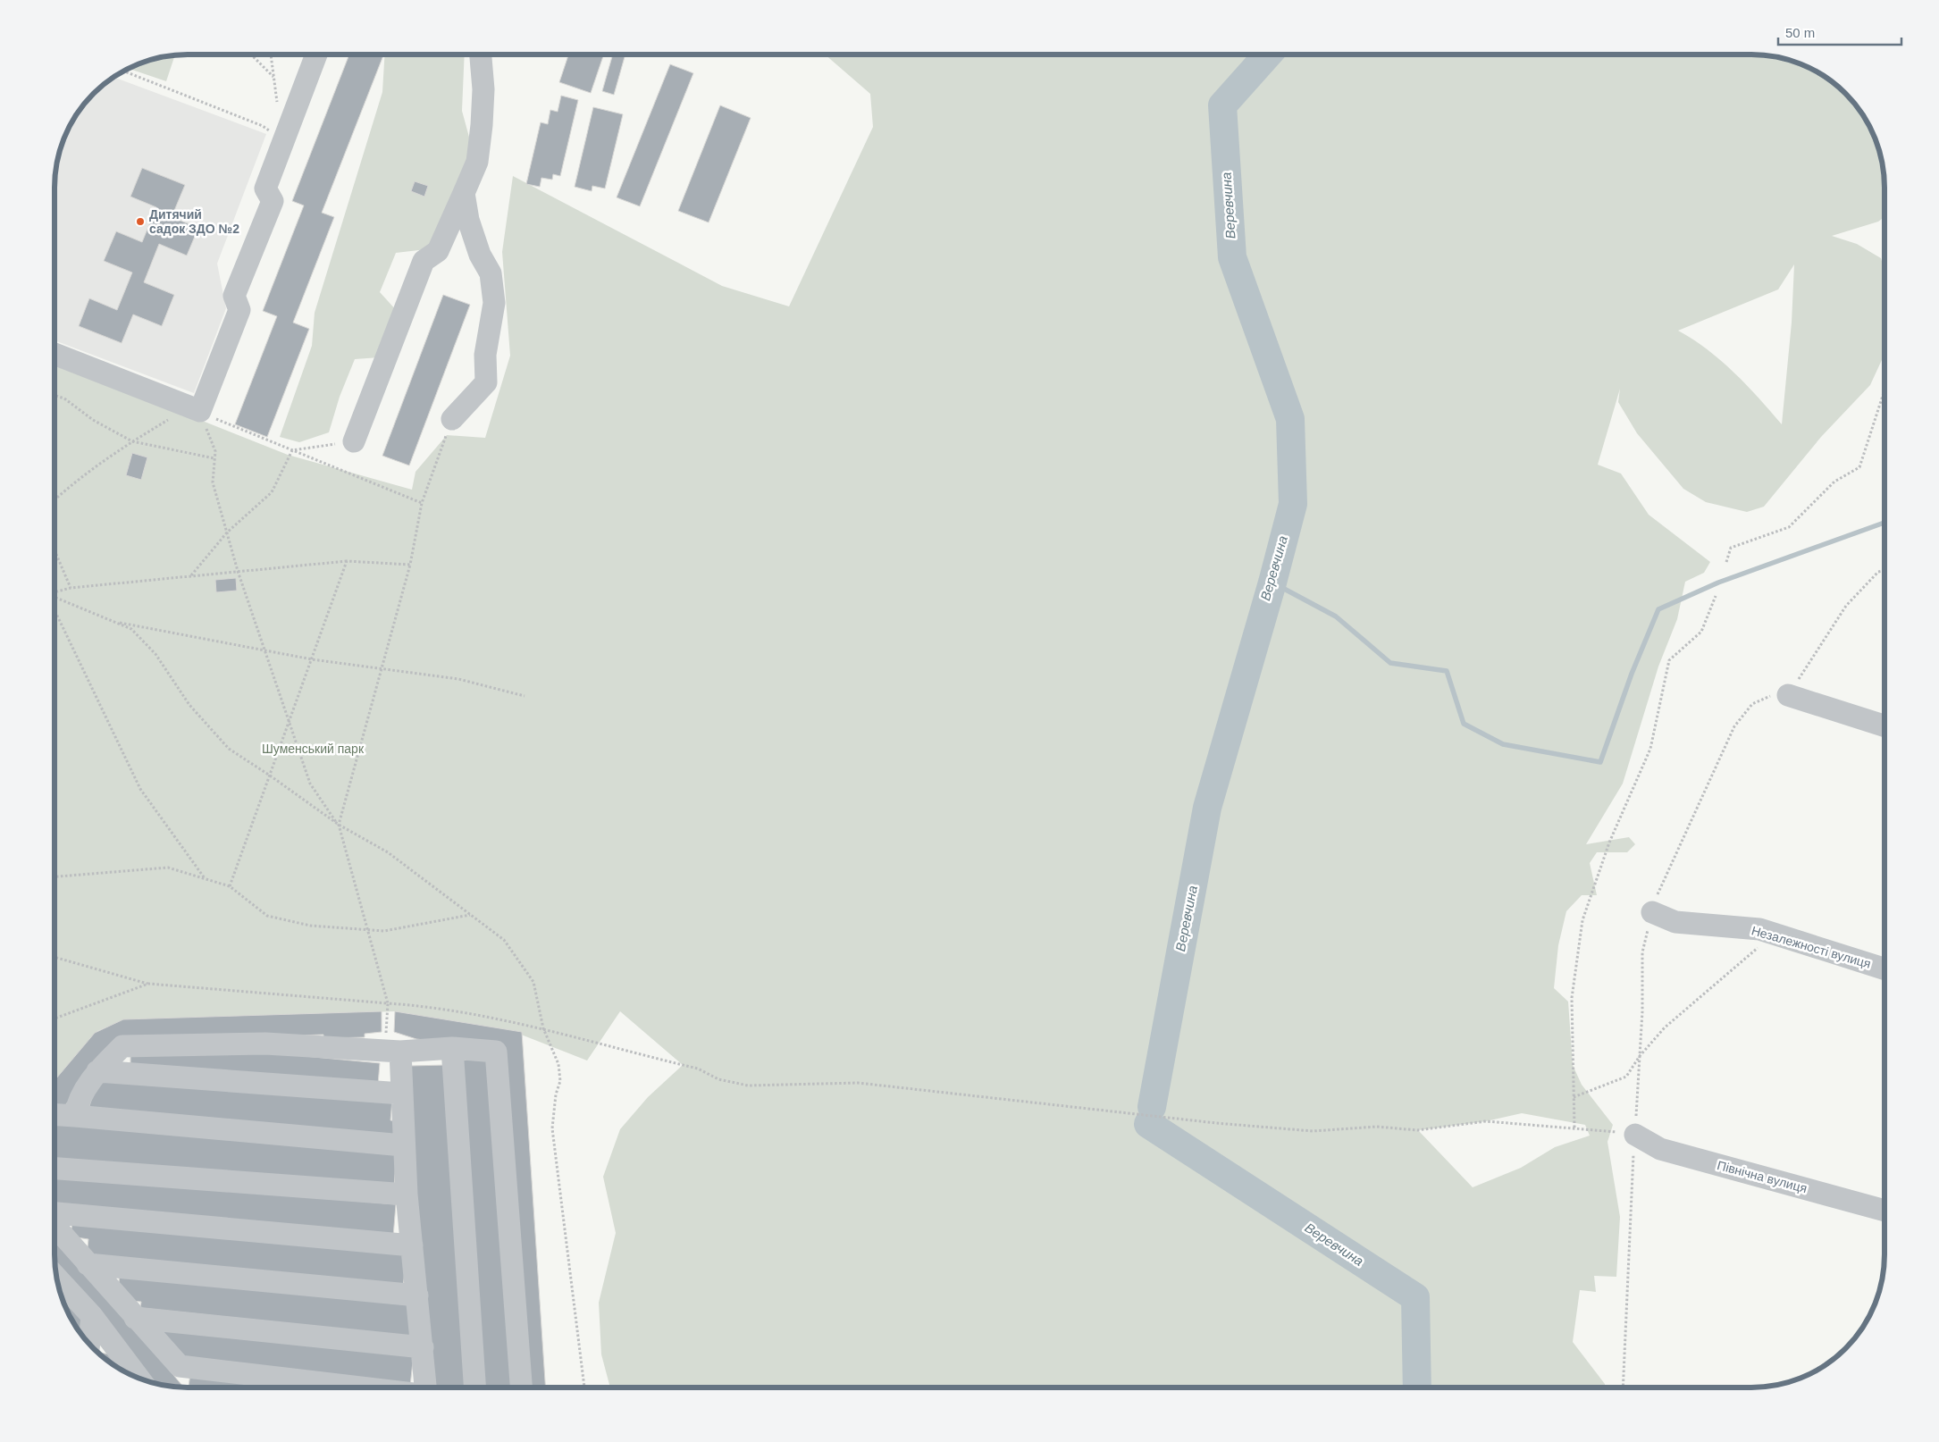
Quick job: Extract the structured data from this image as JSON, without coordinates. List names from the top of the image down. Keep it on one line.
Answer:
{"streets":{"street":["Незалежності вулиця","Північна вулиця"]},"water":["Веревчина"],"parks":["Шуменський парк"],"places":["Дитячий садок ЗДО №2"],"scale_bar":"50 m"}
